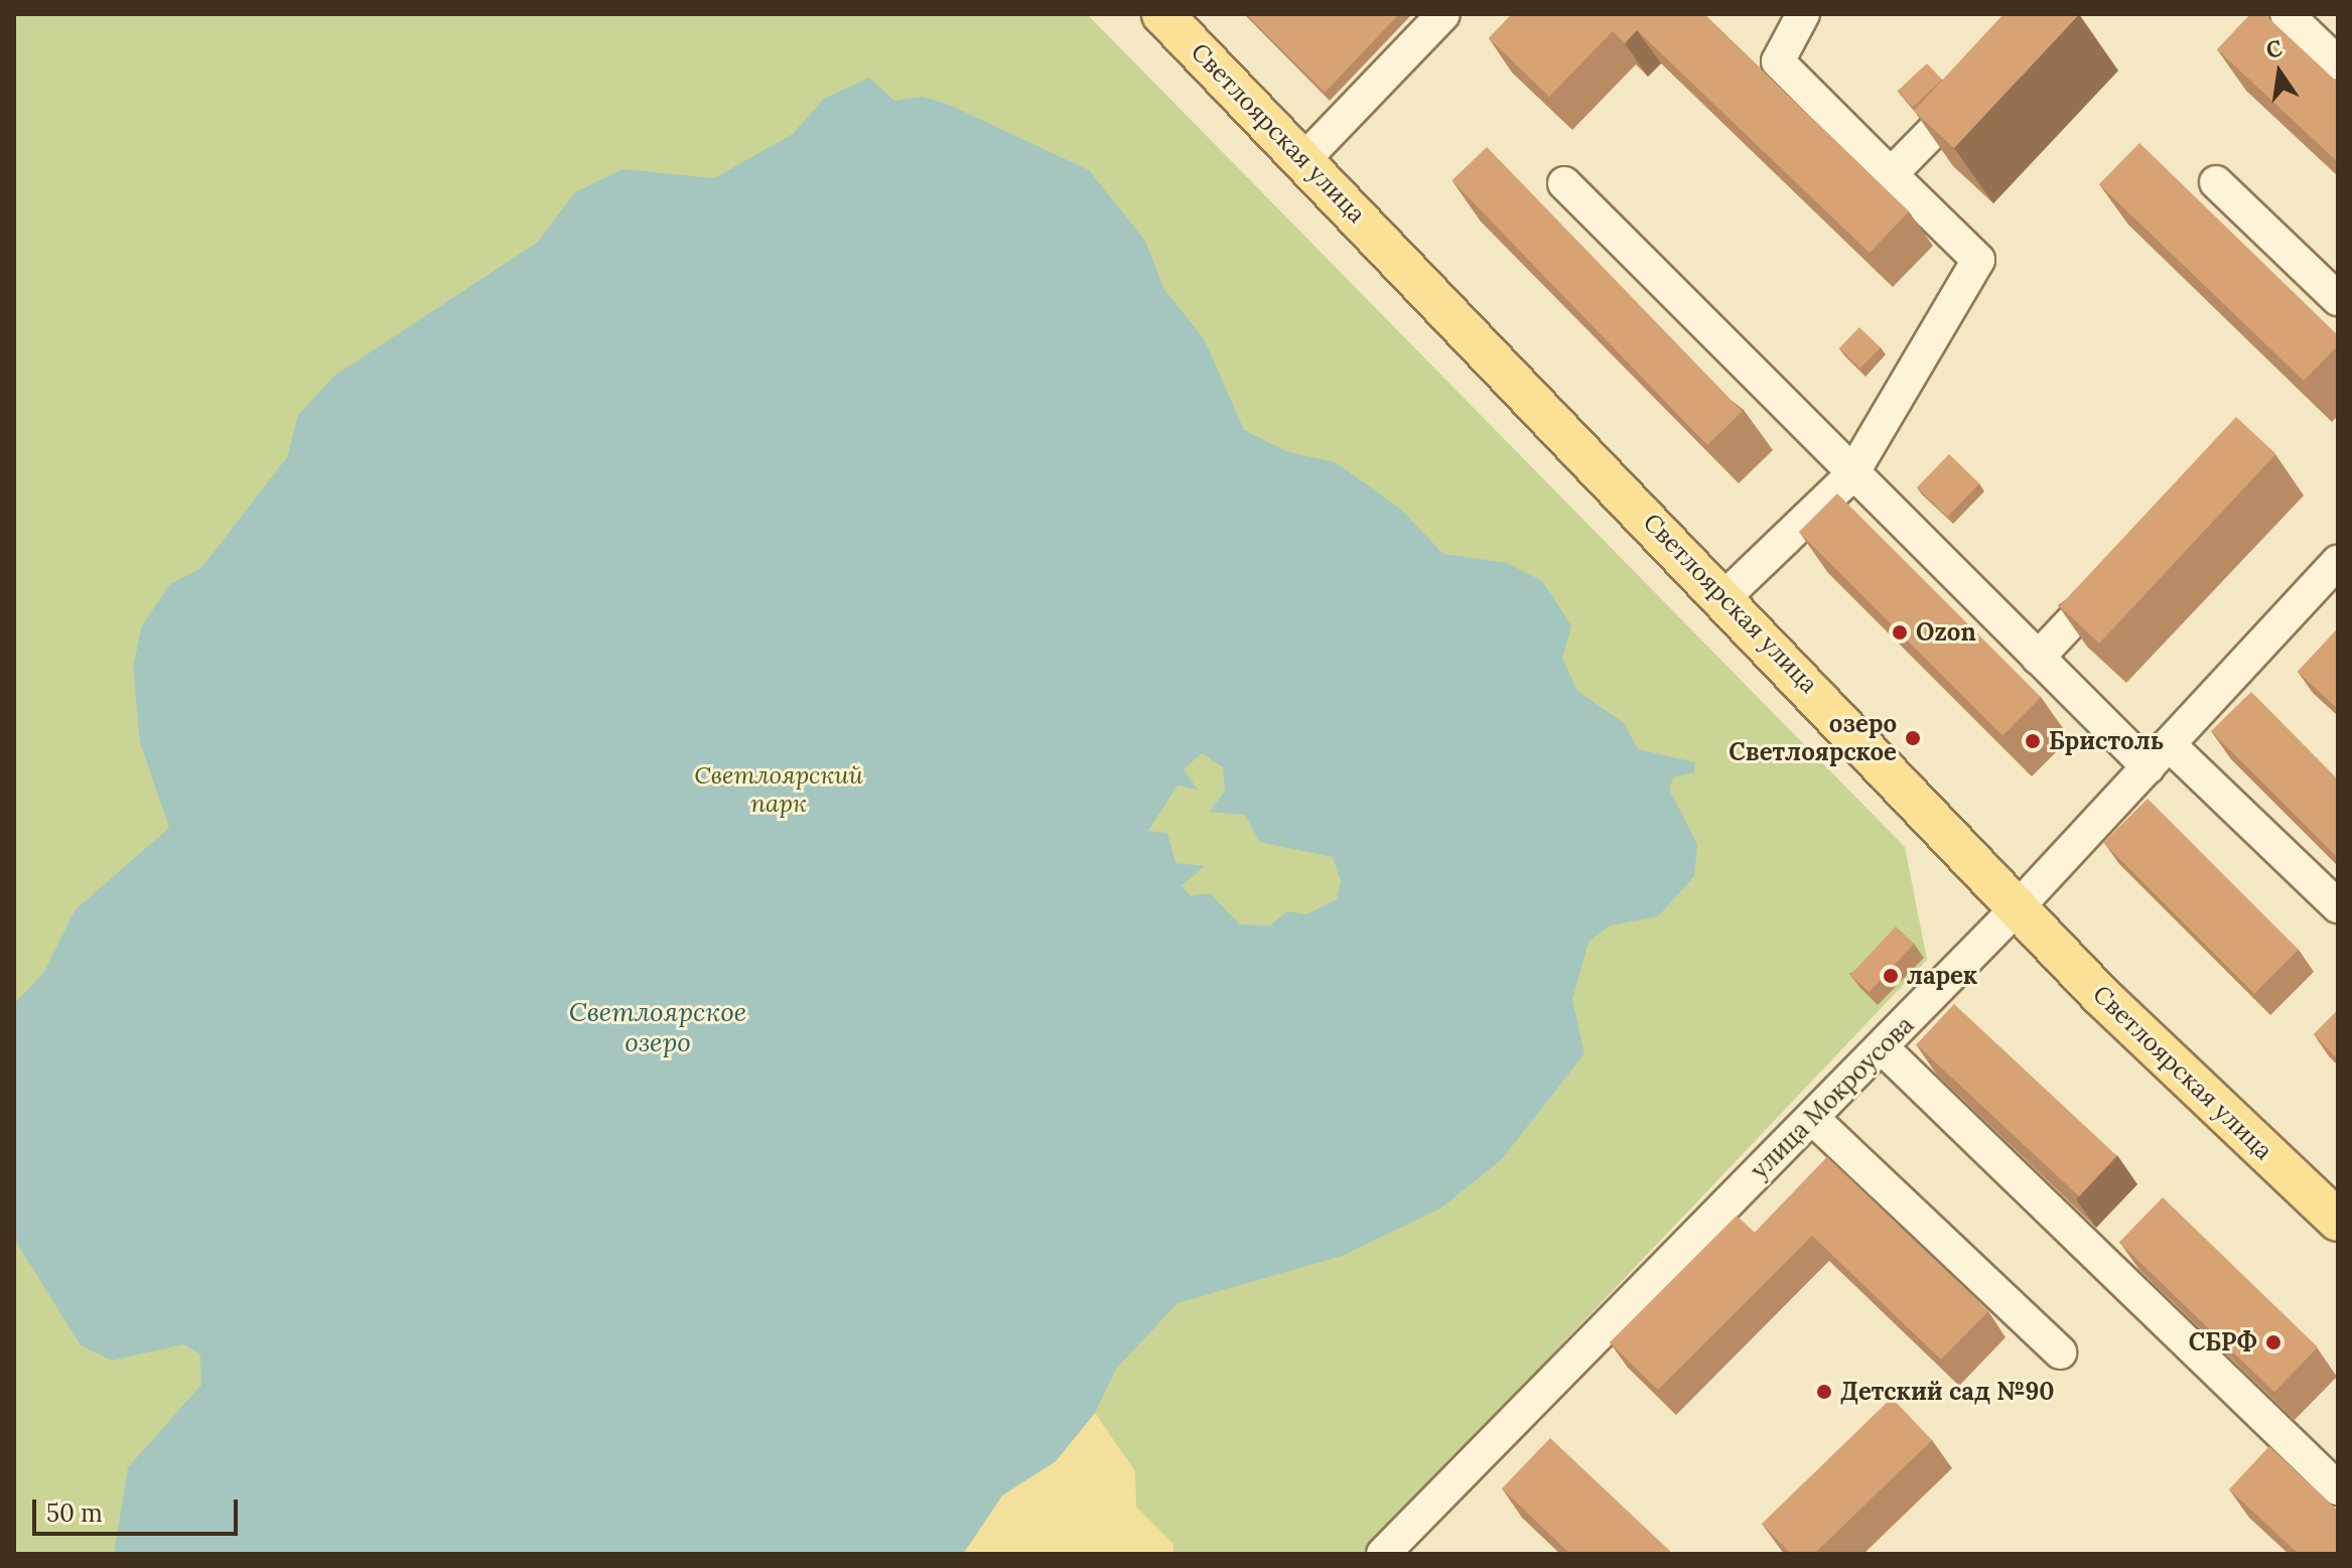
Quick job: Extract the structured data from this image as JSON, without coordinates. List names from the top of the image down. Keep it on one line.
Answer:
{"streets":{"main road":["Светлоярская улица"],"street":["улица Мокроусова"]},"crossings":[["Светлоярская улица","улица Мокроусова"]],"water":["Светлоярское озеро"],"parks":["Светлоярский парк"],"places":["Ozon","озеро Светлоярское","Бристоль","ларек","СБРФ","Детский сад №90"],"scale_bar":"50 m","north":"top"}
